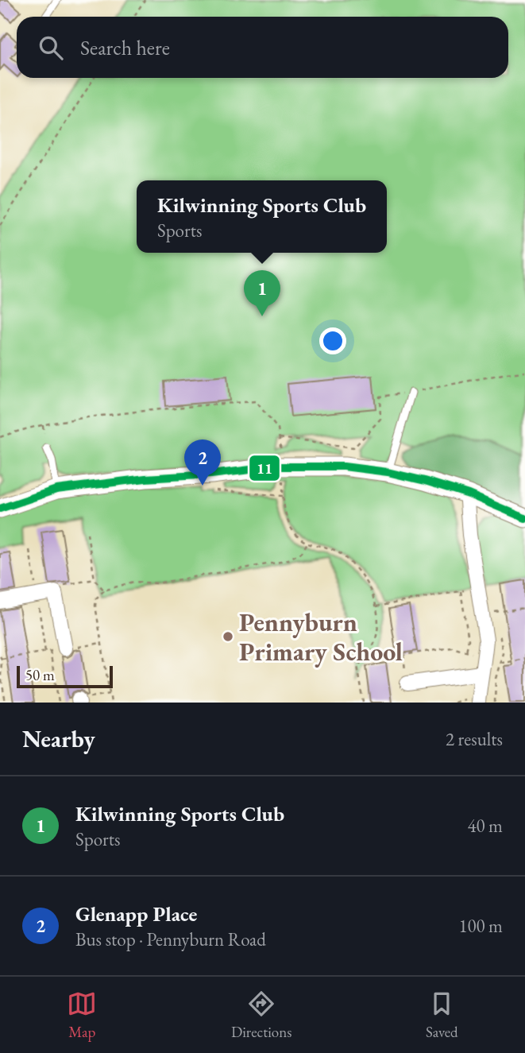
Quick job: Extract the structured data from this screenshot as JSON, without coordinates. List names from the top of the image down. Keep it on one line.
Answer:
{"places":["Pennyburn Primary School"],"lines":["transit line 11"],"scale_bar":"50 m","page":{"search":"Search here","popup":["Kilwinning Sports Club","Sports"],"pins":["1","2"],"scale":"50 m","heading":["Nearby","2 results"],"list":[{"mark":"1","name":"Kilwinning Sports Club","note":"Sports","value":"40 m"},{"mark":"2","name":"Glenapp Place","note":"Bus stop · Pennyburn Road","value":"100 m"}],"nav":["Map","Directions","Saved"]}}
